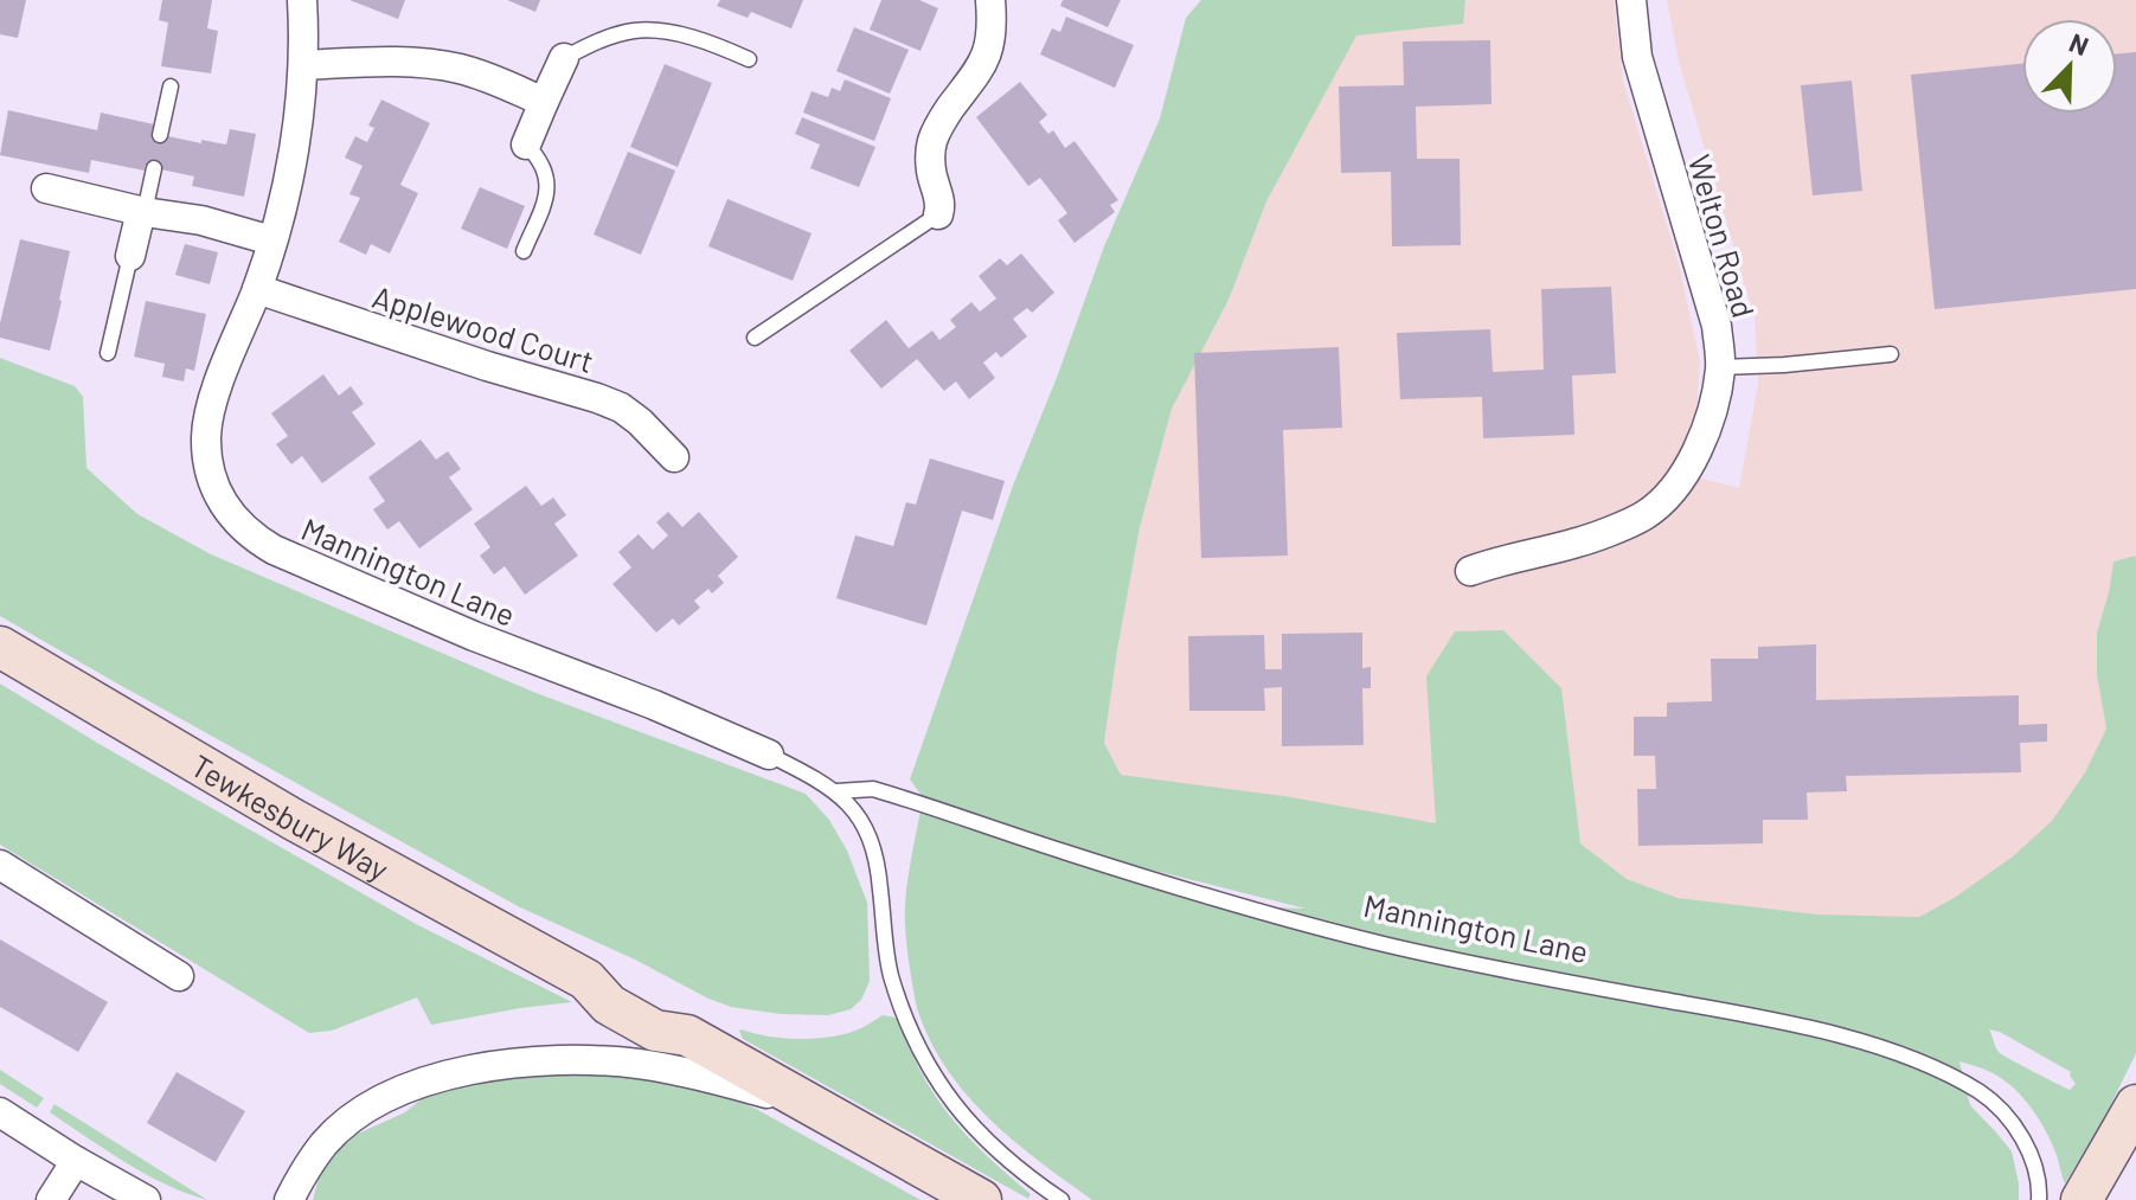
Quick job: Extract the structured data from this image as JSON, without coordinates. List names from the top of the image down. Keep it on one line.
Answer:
{"streets":{"main road":["Tewkesbury Way"],"street":["Welton Road","Applewood Court","Mannington Lane"]},"crossings":[["Applewood Court","Mannington Lane"]],"north":"top right"}
